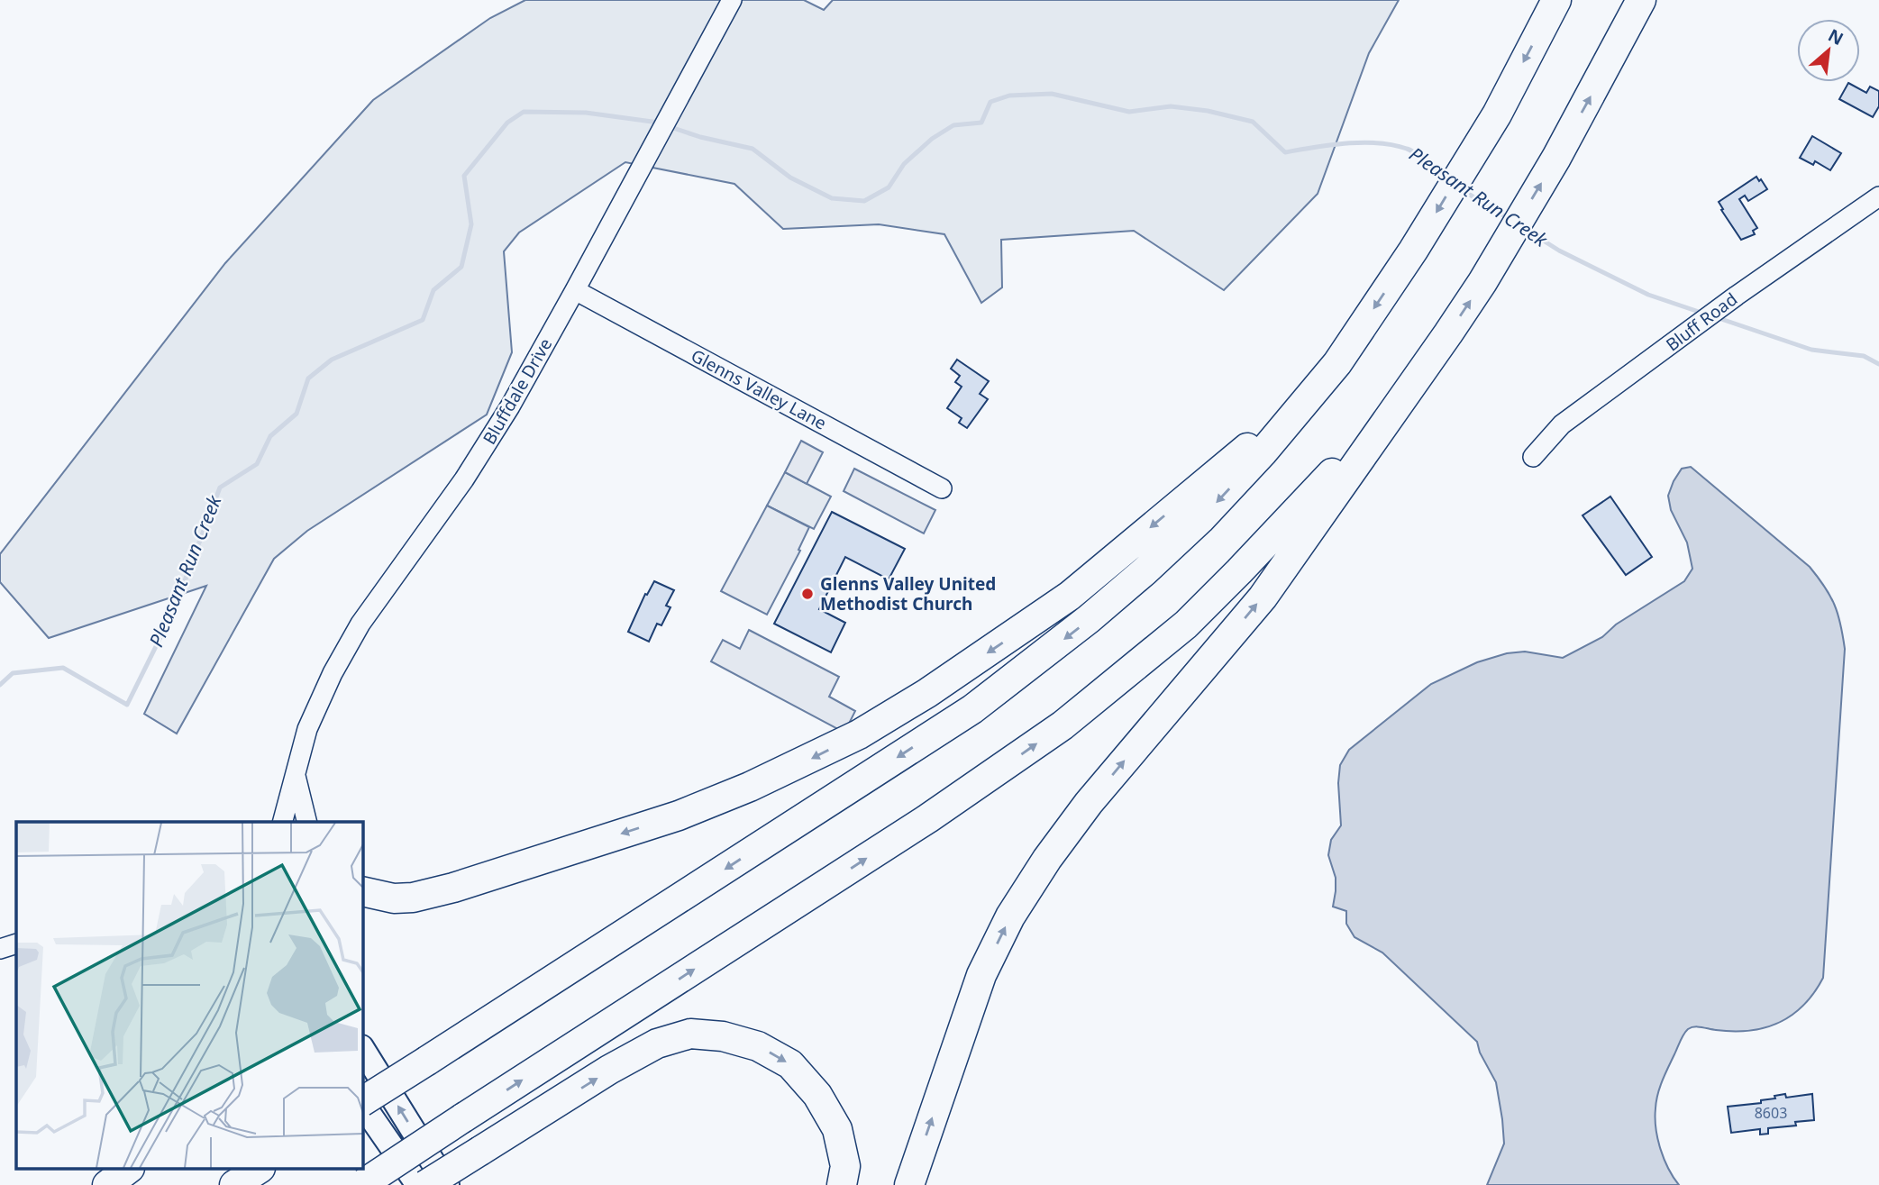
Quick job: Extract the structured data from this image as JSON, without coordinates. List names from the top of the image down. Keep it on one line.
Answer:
{"streets":{"street":["Bluff Road","Glenns Valley Lane","Bluffdale Drive"]},"crossings":[["Glenns Valley Lane","Bluffdale Drive"]],"water":["Pleasant Run Creek"],"places":["Glenns Valley United Methodist Church"],"house_numbers":["8603"],"north":"top right"}
